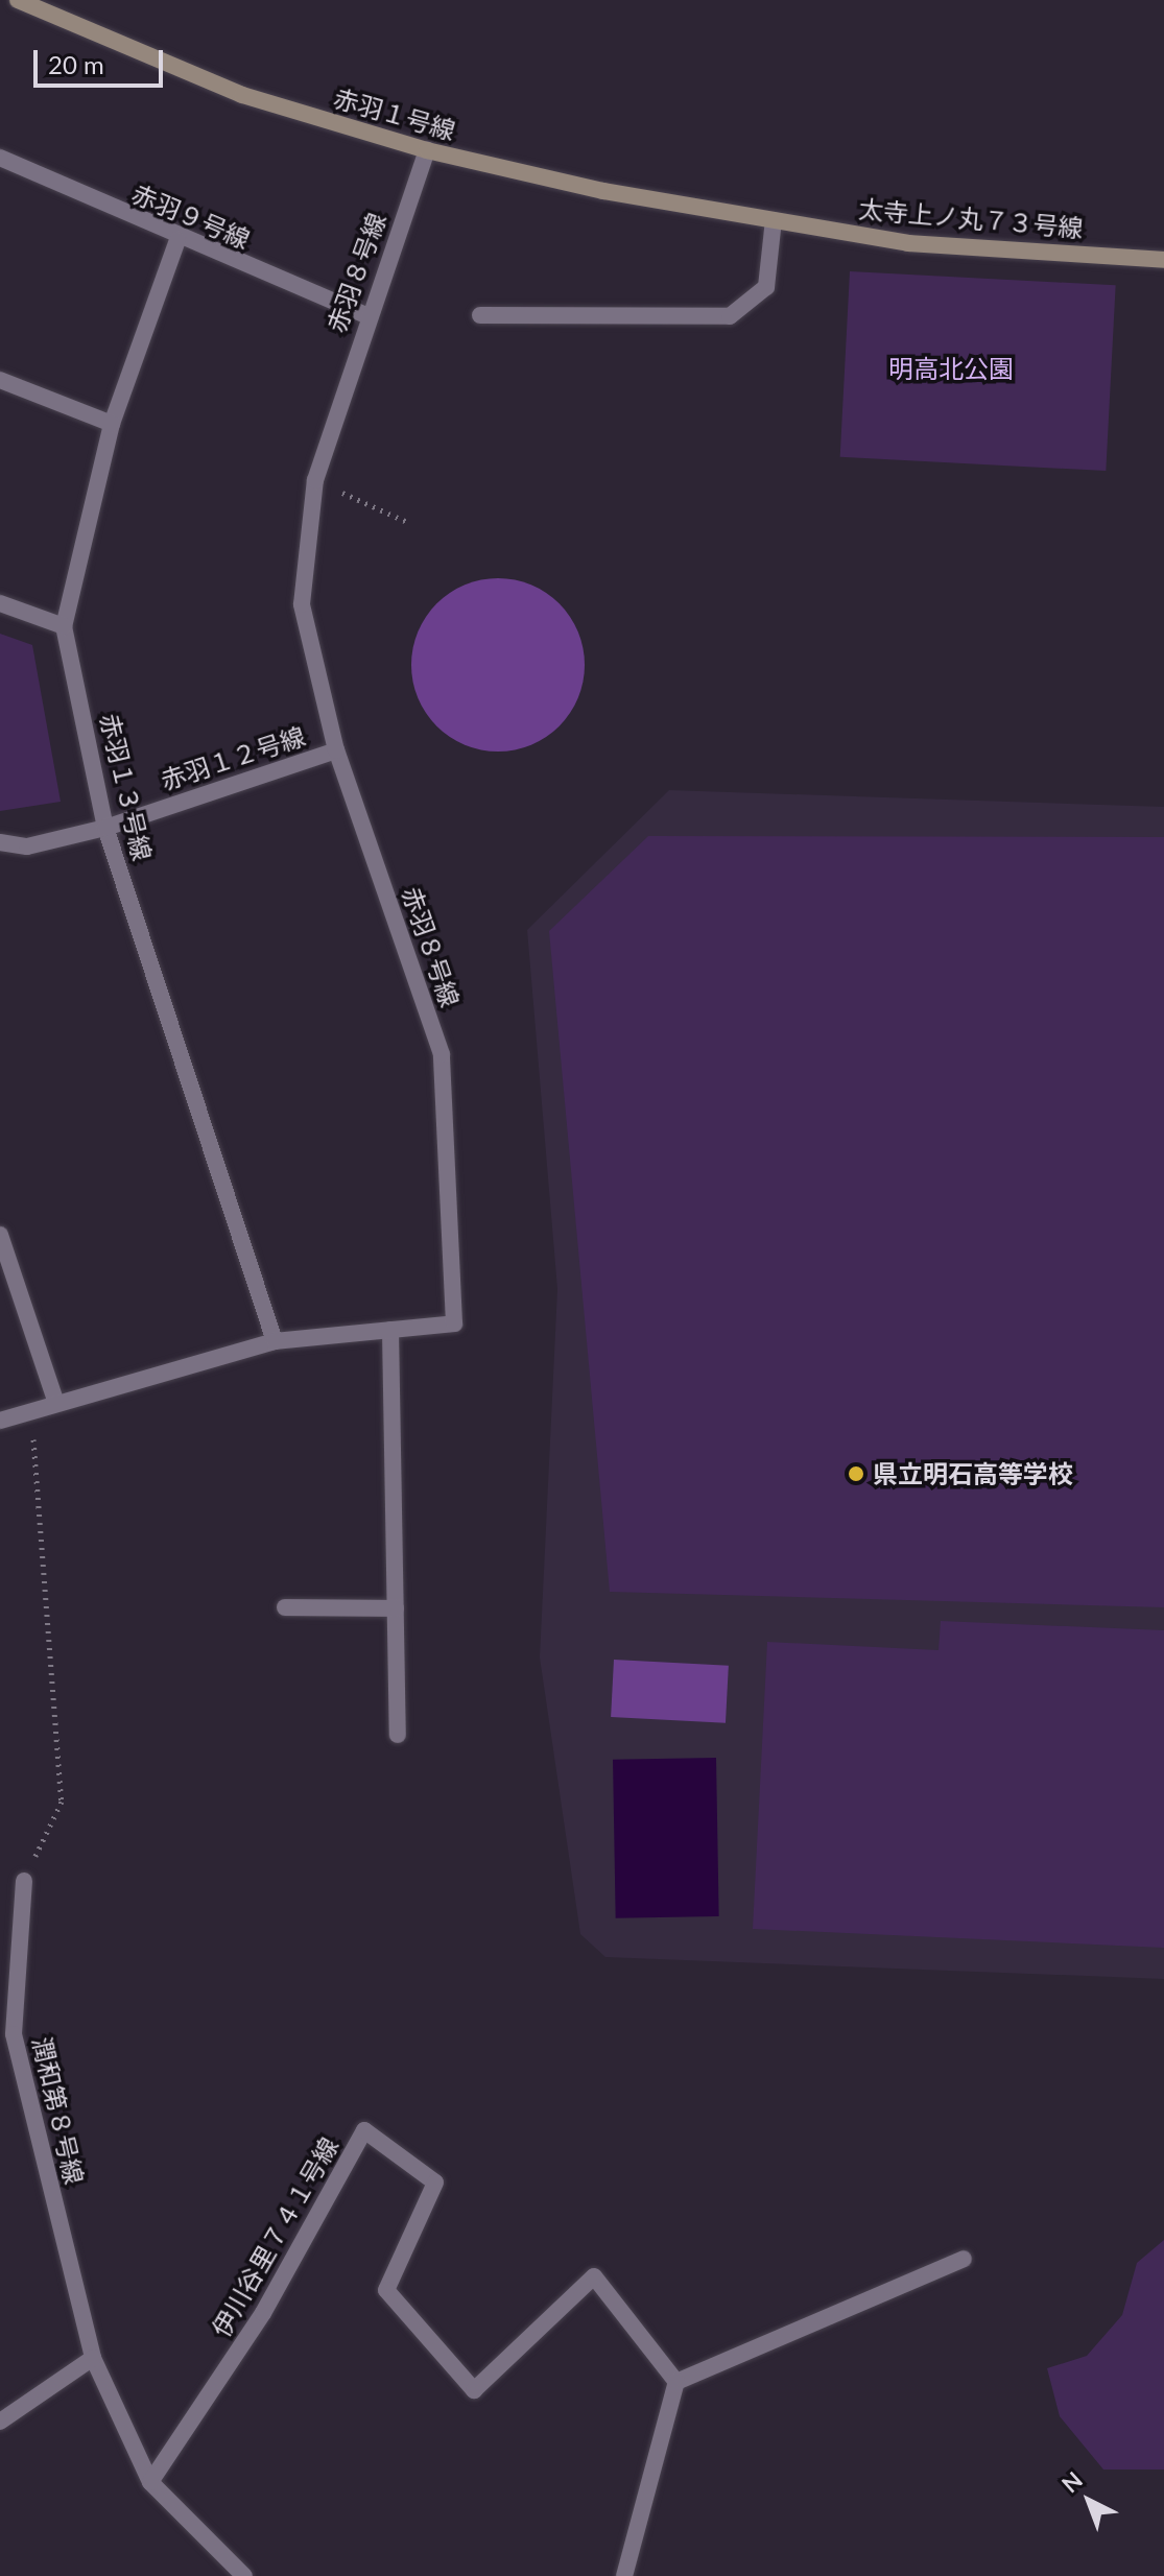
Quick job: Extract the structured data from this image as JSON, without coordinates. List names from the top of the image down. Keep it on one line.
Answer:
{"streets":{"street":["赤羽１号線","赤羽９号線","太寺上ノ丸７３号線","赤羽８号線","赤羽１２号線","赤羽１３号線","潤和第８号線","伊川谷里７４１号線"]},"crossings":[["赤羽１号線","太寺上ノ丸７３号線"],["赤羽１号線","赤羽８号線"],["赤羽９号線","赤羽８号線"],["赤羽９号線","赤羽１３号線"],["赤羽８号線","赤羽１２号線"],["赤羽８号線","赤羽１３号線"],["赤羽１２号線","赤羽１３号線"],["潤和第８号線","伊川谷里７４１号線"]],"parks":["明高北公園"],"places":["県立明石高等学校"],"scale_bar":"20 m","north":"top left"}
